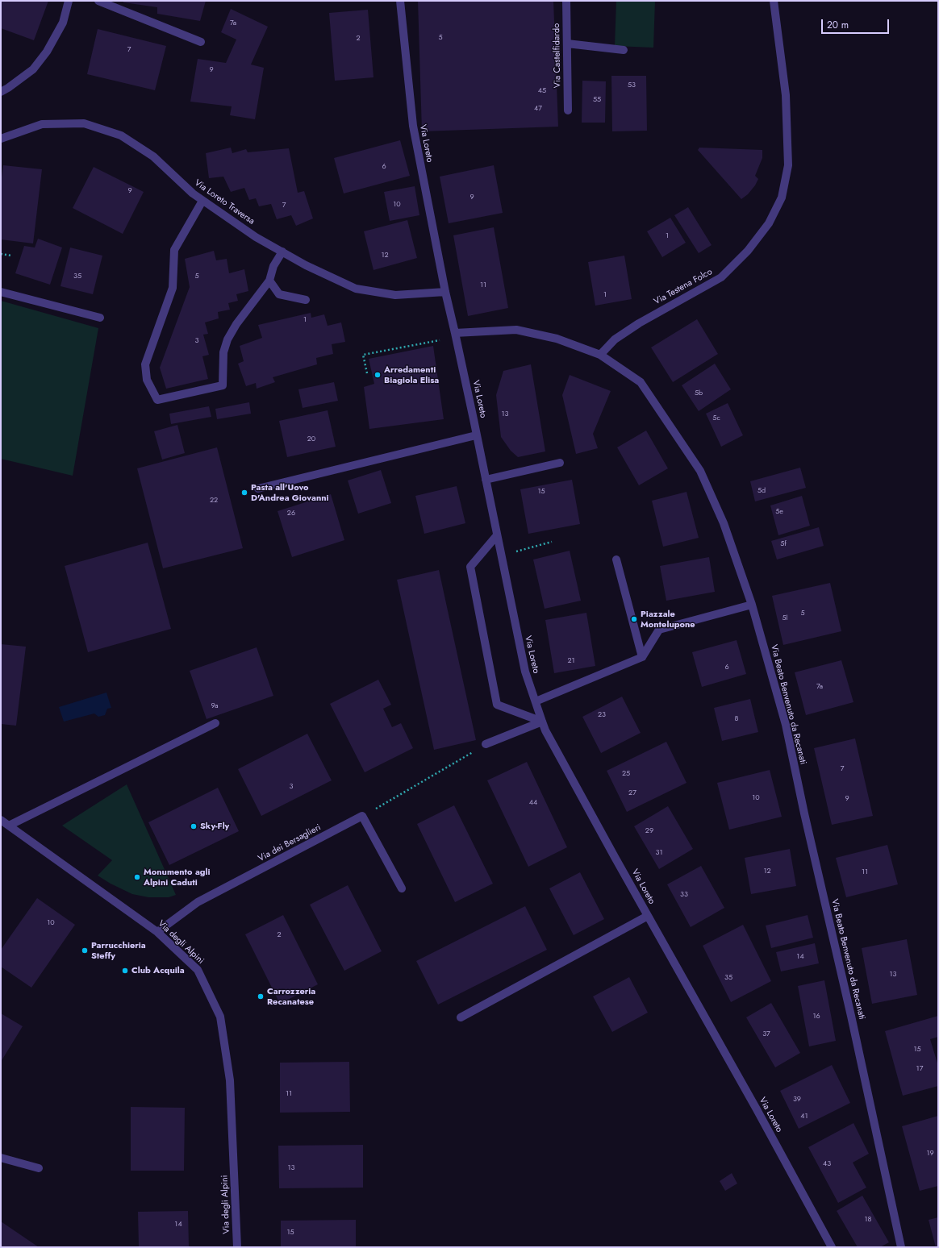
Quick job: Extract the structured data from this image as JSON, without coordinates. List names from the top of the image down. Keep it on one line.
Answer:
{"streets":{"street":["Via Castelfidardo","Via Loreto","Via Loreto Traversa","Via Testena Folco","Via Beato Benvenuto da Recanati","Via dei Bersaglieri","Via degli Alpini"]},"crossings":[["Via Loreto","Via Loreto Traversa"],["Via Loreto","Via Beato Benvenuto da Recanati"],["Via Testena Folco","Via Beato Benvenuto da Recanati"],["Via dei Bersaglieri","Via degli Alpini"]],"places":["Arredamenti Biagiola Elisa","Pasta all'Uovo D'Andrea Giovanni","Piazzale Montelupone","Sky-Fly","Monumento agli Alpini Caduti","Parrucchieria Steffy","Club Acquila","Carrozzeria Recanatese"],"house_numbers":["7a","5","2","7","9","53","45","55","47","6","9","9","10","7","1","12","35","5","11","1","1","3","5b","13","5c","20","5d","15","22","5e","26","5f","5","5l","21","6","7a","9a","23","8","7","25","3","27","10","9","44","29","31","12","11","33","10","2","14","13","35","16","37","15","17","11","39","41","19","43","13","18","14","15"],"scale_bar":"20 m"}
